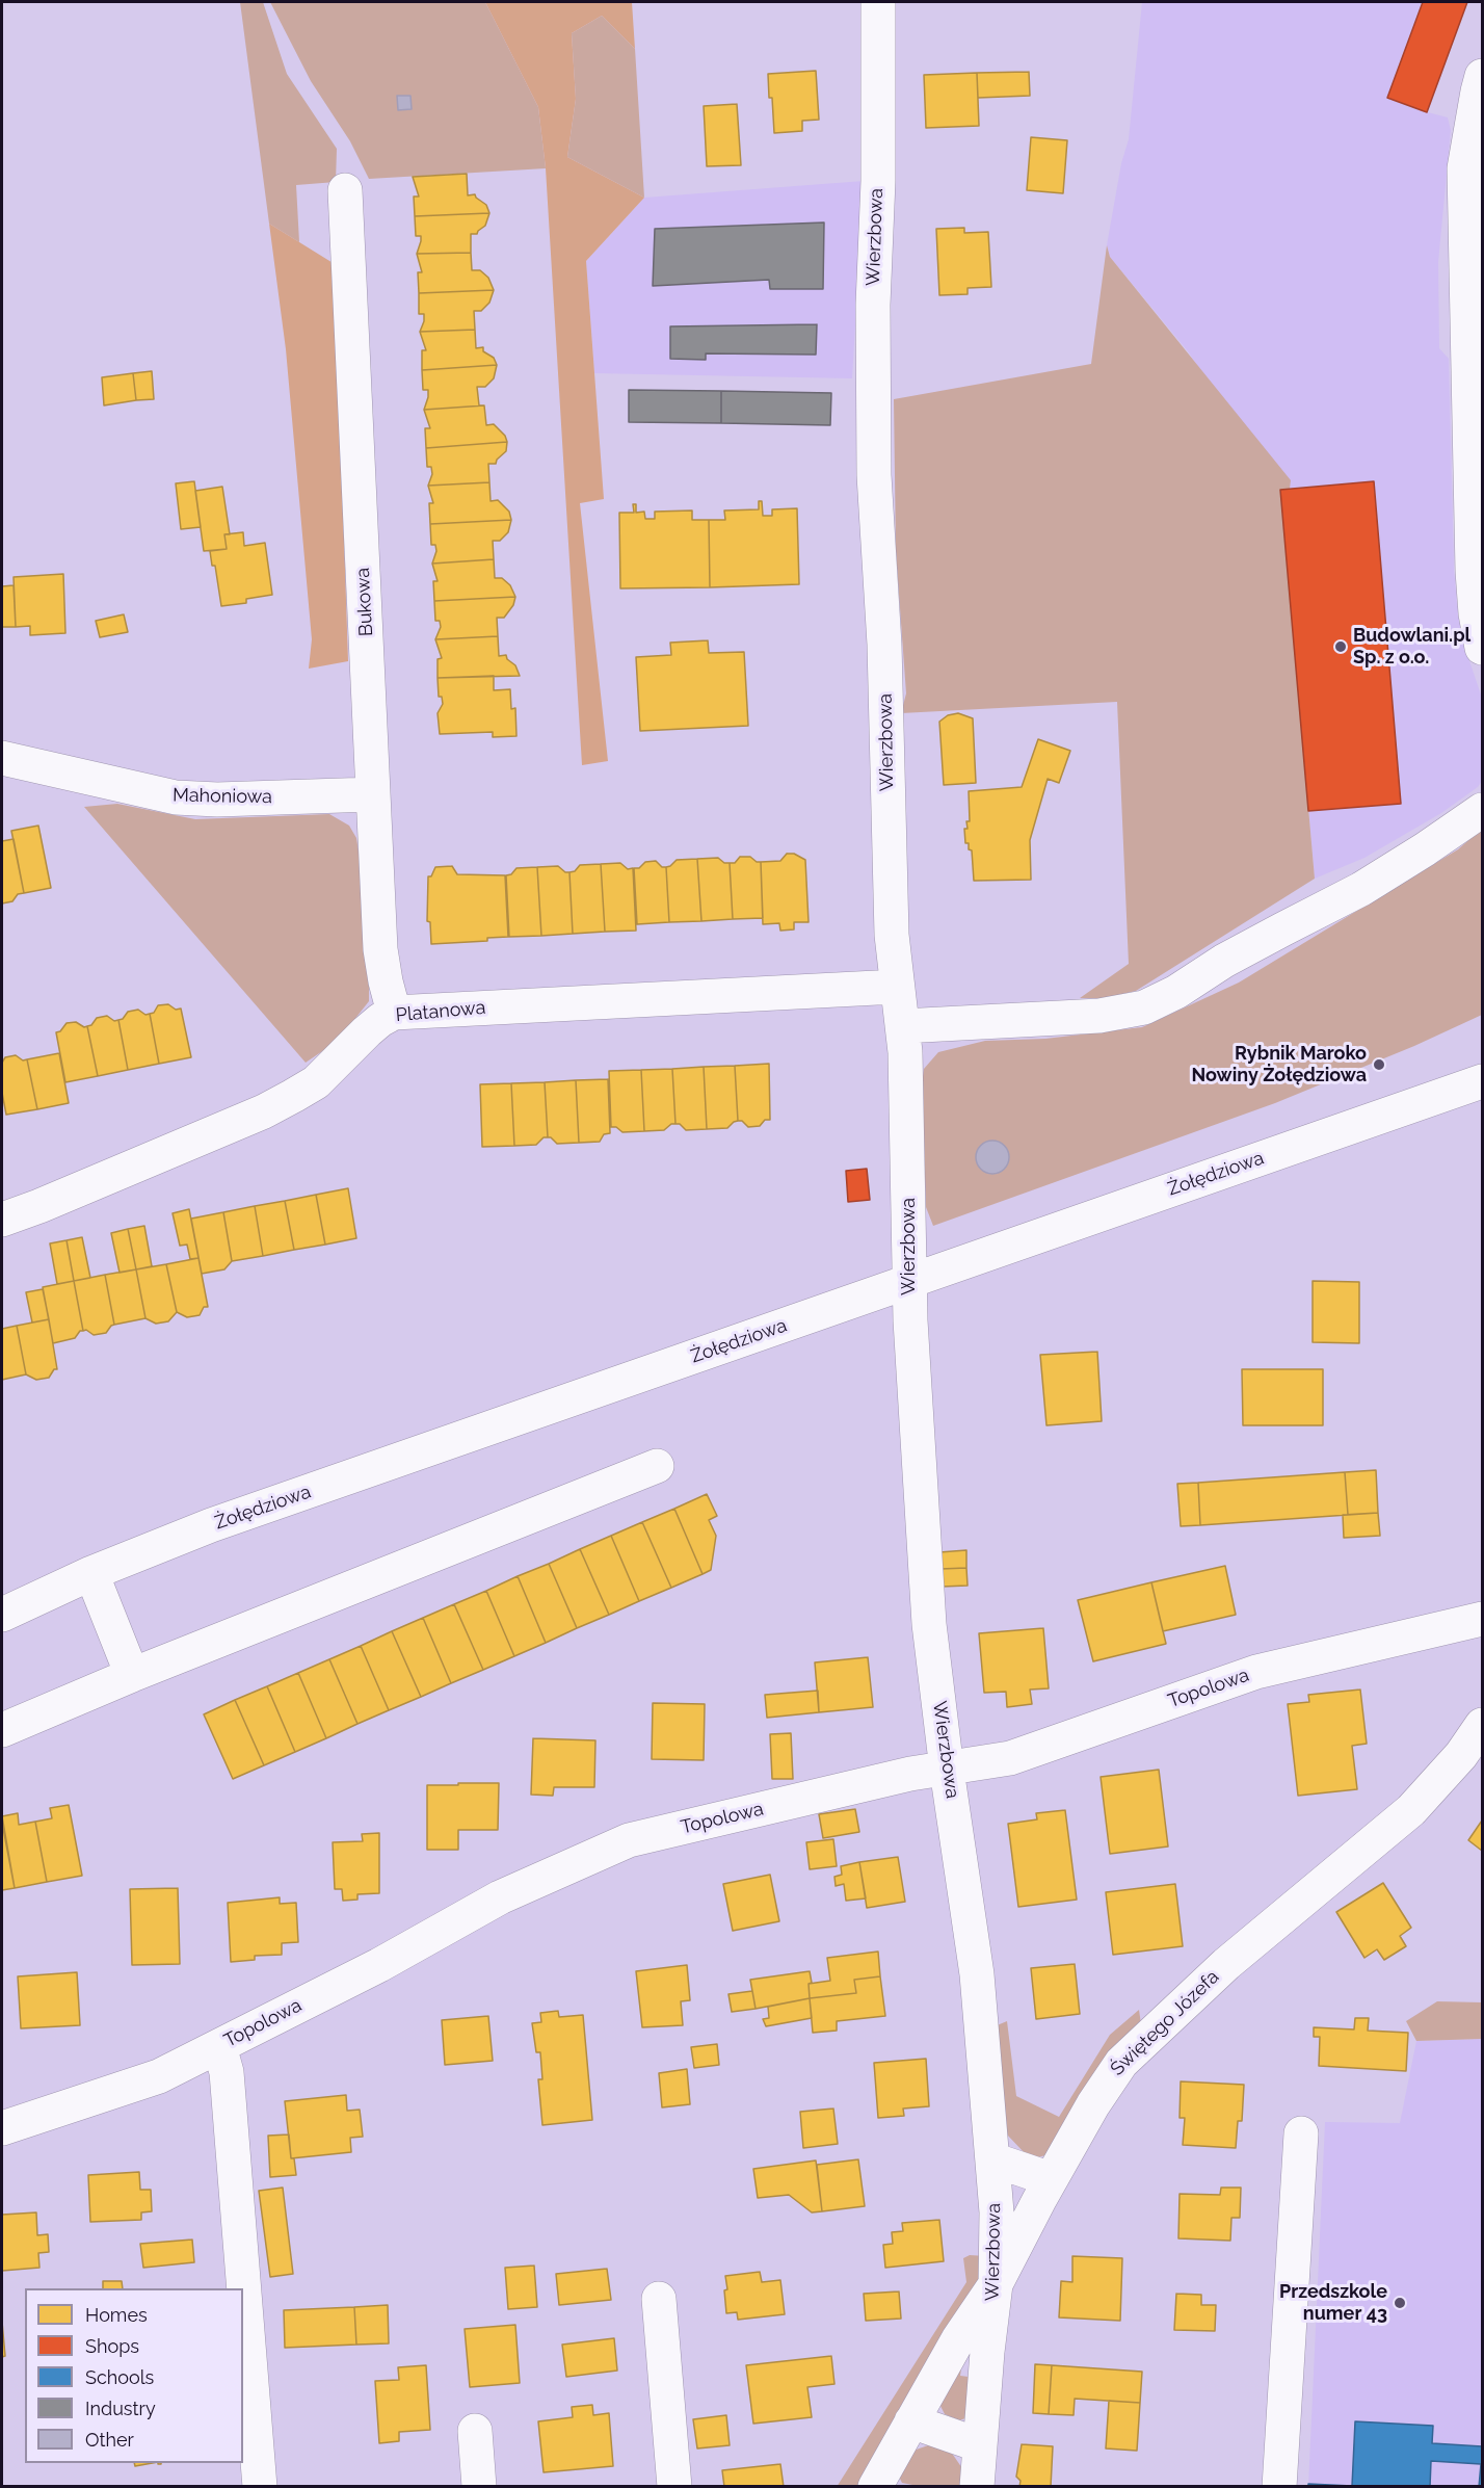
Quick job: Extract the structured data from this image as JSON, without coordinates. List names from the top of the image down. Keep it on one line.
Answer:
{"streets":{"street":["Wierzbowa","Bukowa","Mahoniowa","Platanowa","Żołędziowa","Topolowa","Świętego Józefa"]},"crossings":[["Wierzbowa","Platanowa"],["Wierzbowa","Żołędziowa"],["Wierzbowa","Topolowa"],["Wierzbowa","Świętego Józefa"],["Bukowa","Mahoniowa"],["Bukowa","Platanowa"]],"places":["Budowlani.pl Sp. z o.o.","Rybnik Maroko Nowiny Żołędziowa","Przedszkole numer 43"],"legend":["Homes","Shops","Schools","Industry","Other"]}
